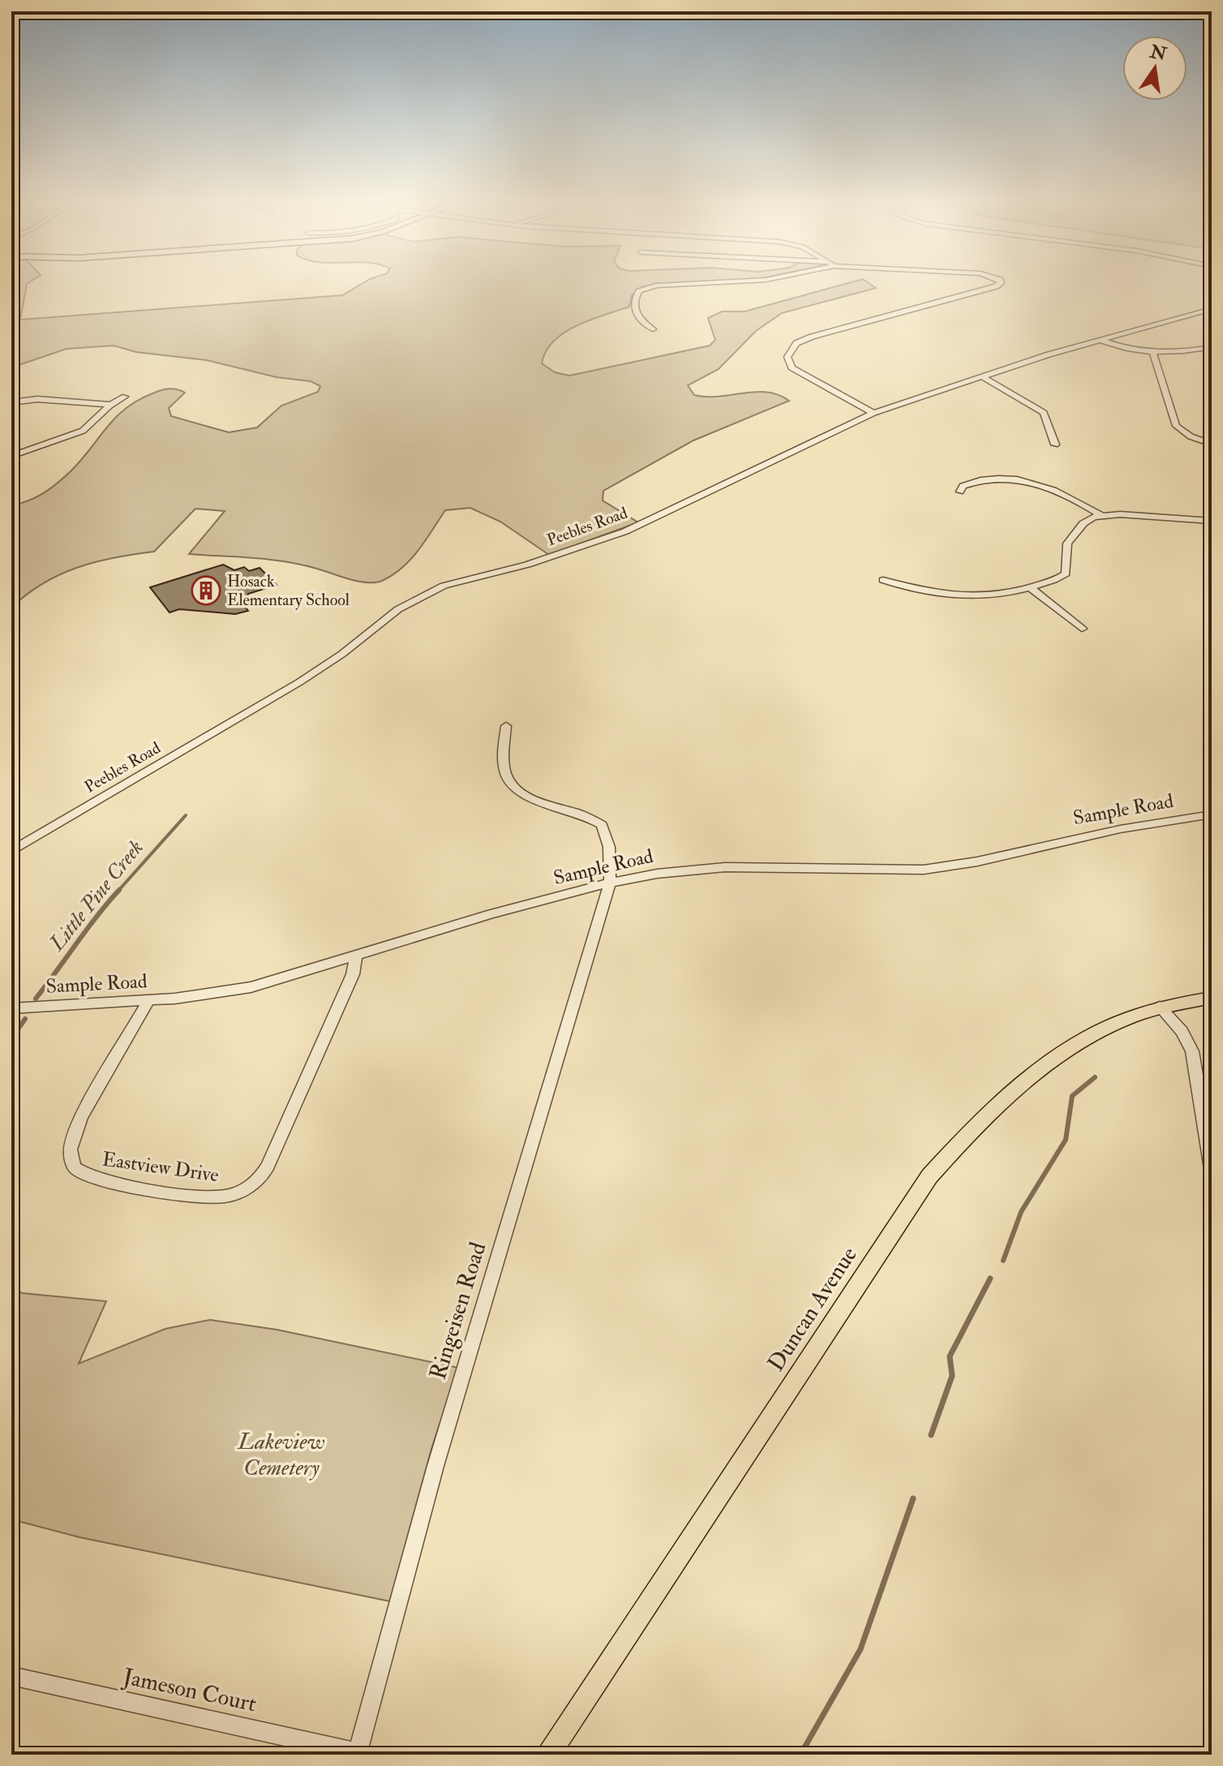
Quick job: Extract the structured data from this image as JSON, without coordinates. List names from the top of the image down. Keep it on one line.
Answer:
{"streets":{"main road":["Duncan Avenue"],"street":["Peebles Road","Sample Road","Eastview Drive","Ringeisen Road","Jameson Court"]},"crossings":[["Sample Road","Eastview Drive"],["Sample Road","Ringeisen Road"],["Ringeisen Road","Jameson Court"]],"water":["Little Pine Creek"],"parks":["Lakeview Cemetery"],"places":{"building":["Hosack Elementary School"]},"north":"top"}
